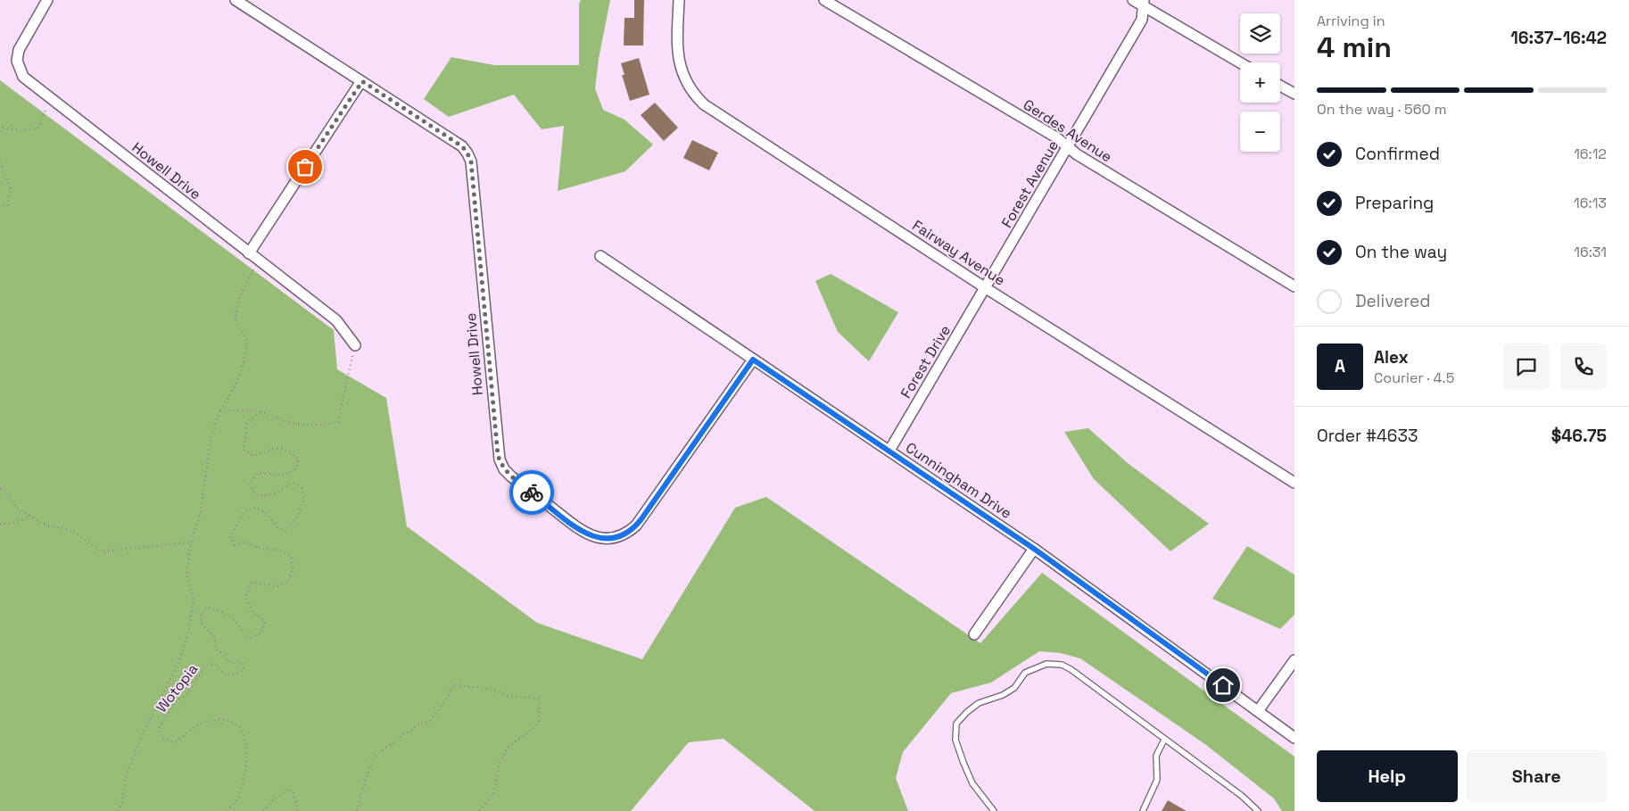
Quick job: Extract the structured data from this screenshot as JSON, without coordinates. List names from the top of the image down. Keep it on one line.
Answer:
{"streets":{"street":["Gerdes Avenue","Howell Drive","Forest Avenue","Fairway Avenue","Forest Drive","Cunningham Drive"],"path":["Wotopia"]},"crossings":[["Gerdes Avenue","Forest Avenue"],["Howell Drive","Cunningham Drive"],["Howell Drive","Wotopia"],["Forest Avenue","Fairway Avenue"],["Forest Avenue","Forest Drive"],["Fairway Avenue","Forest Drive"],["Forest Drive","Cunningham Drive"]],"page":{"heading":["4 min","Arriving in","16:37–16:42"],"panel":["Alex","Courier · 4.5","Order #4633","$46.75"],"map_buttons":["+","−"],"bar":"On the way · 560 m","list":[["Confirmed","16:12"],["Preparing","16:13"],["On the way","16:31"],"Delivered"],"round":"A","buttons":["Help","Share"]}}
